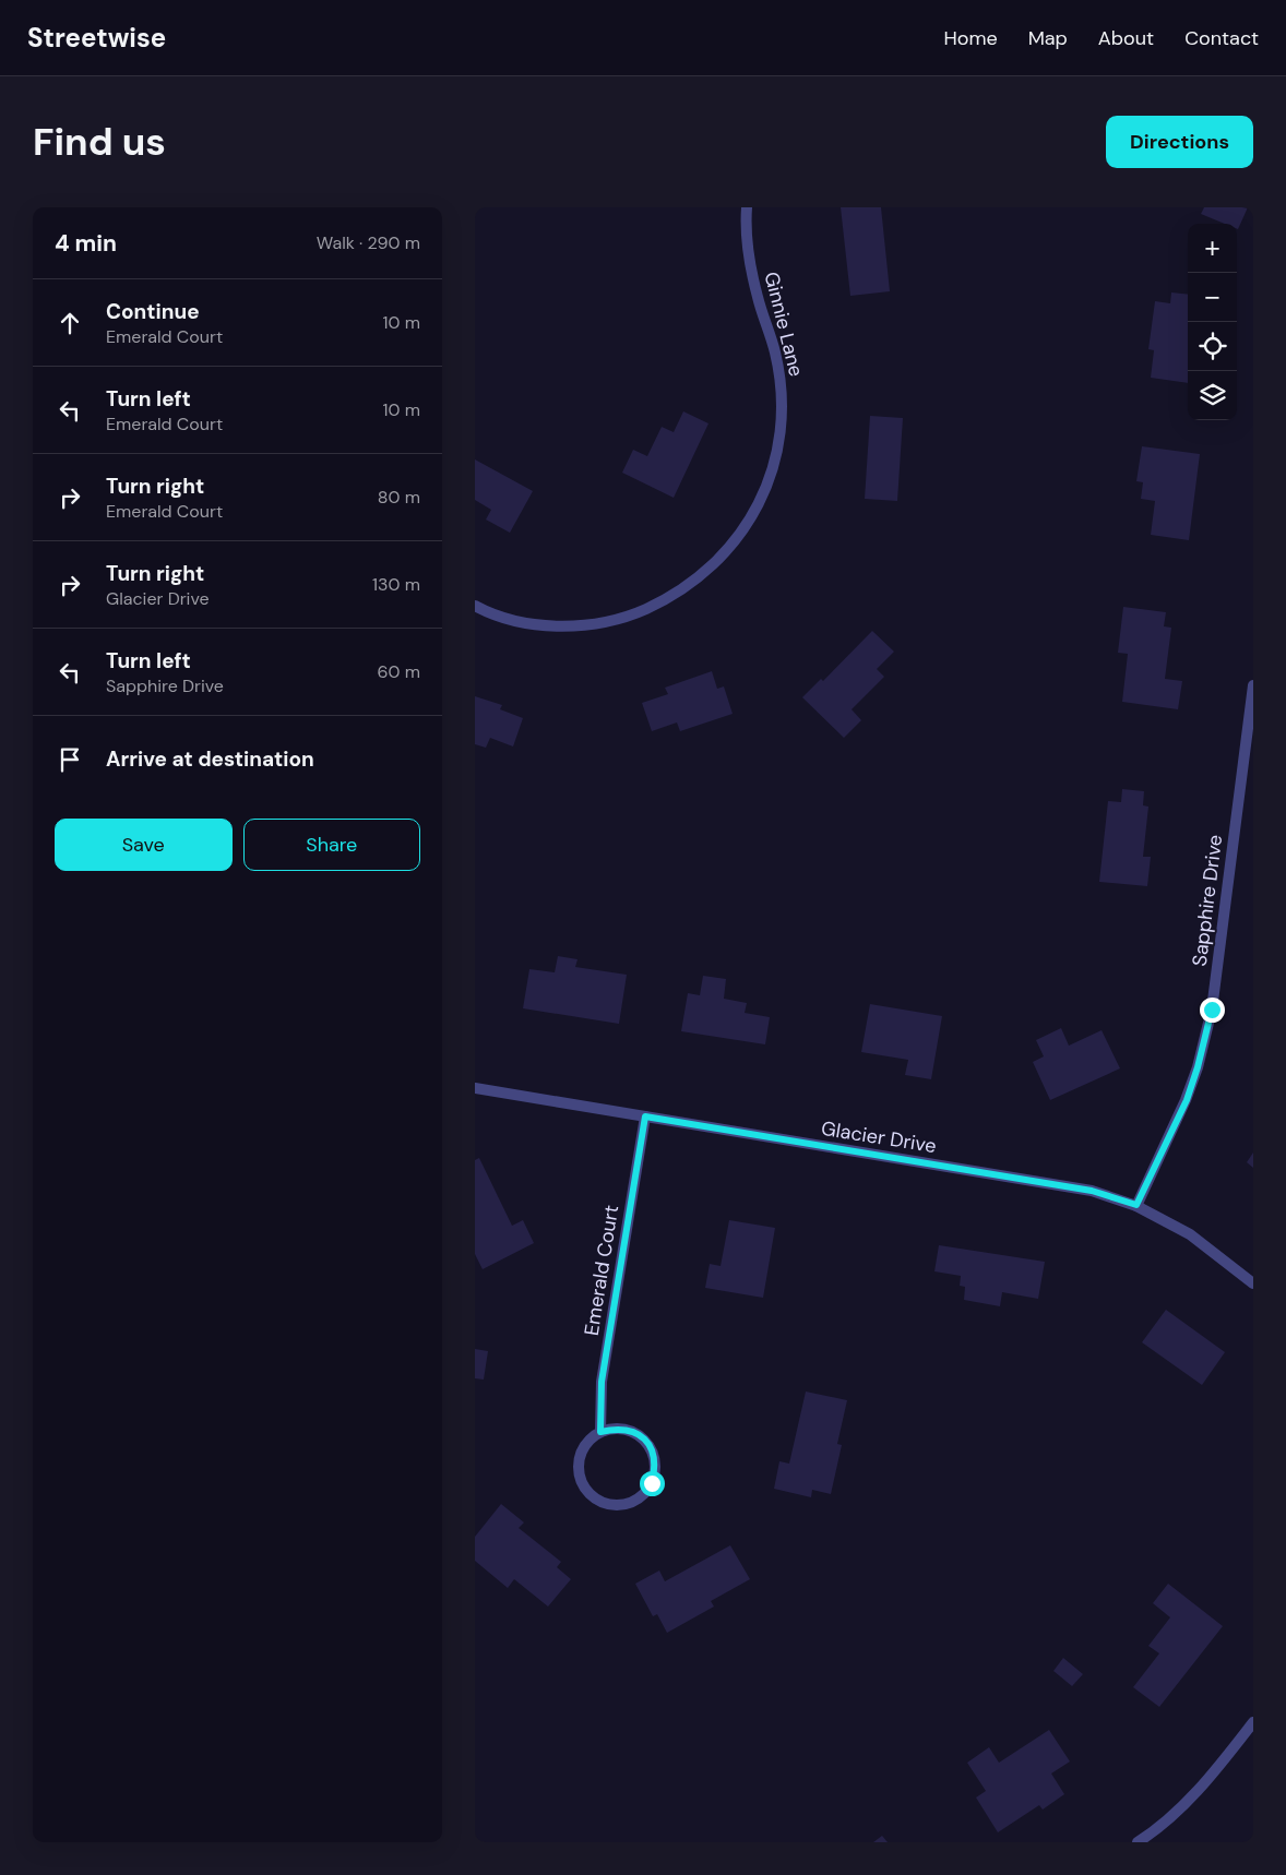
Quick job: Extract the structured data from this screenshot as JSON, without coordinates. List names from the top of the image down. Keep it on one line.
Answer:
{"streets":{"street":["Ginnie Lane","Sapphire Drive","Glacier Drive","Emerald Court"]},"crossings":[["Sapphire Drive","Glacier Drive"],["Glacier Drive","Emerald Court"]],"page":{"header":"Streetwise","nav":["Home","Map","About","Contact"],"buttons":["Directions",["Save","Share"]],"title":"Find us","heading":["4 min","Walk · 290 m"],"map_buttons":["+","−"],"list":[["Continue","Emerald Court","10 m"],["Turn left","Emerald Court","10 m"],["Turn right","Emerald Court","80 m"],["Turn right","Glacier Drive","130 m"],["Turn left","Sapphire Drive","60 m"],"Arrive at destination"]}}
